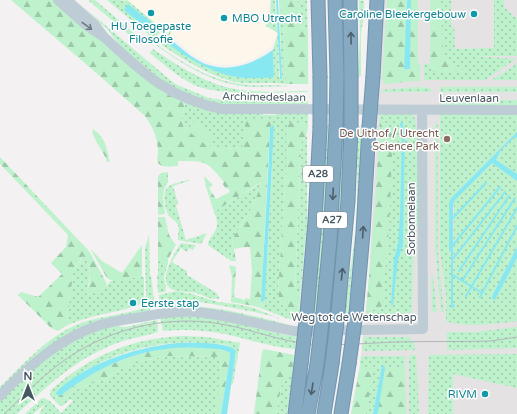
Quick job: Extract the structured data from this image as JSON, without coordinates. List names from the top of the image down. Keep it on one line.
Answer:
{"streets":{"highway":["A28","A27"],"main road":["Archimedeslaan","Leuvenlaan","Sorbonnelaan","Weg tot de Wetenschap"]},"crossings":[["Archimedeslaan","Leuvenlaan"],["Archimedeslaan","Sorbonnelaan"],["Leuvenlaan","Sorbonnelaan"],["Sorbonnelaan","Weg tot de Wetenschap"]],"places":["HU Toegepaste Filosofie","Caroline Bleekergebouw","MBO Utrecht","De Uithof / Utrecht Science Park","Eerste stap","RIVM"],"north":"top"}
